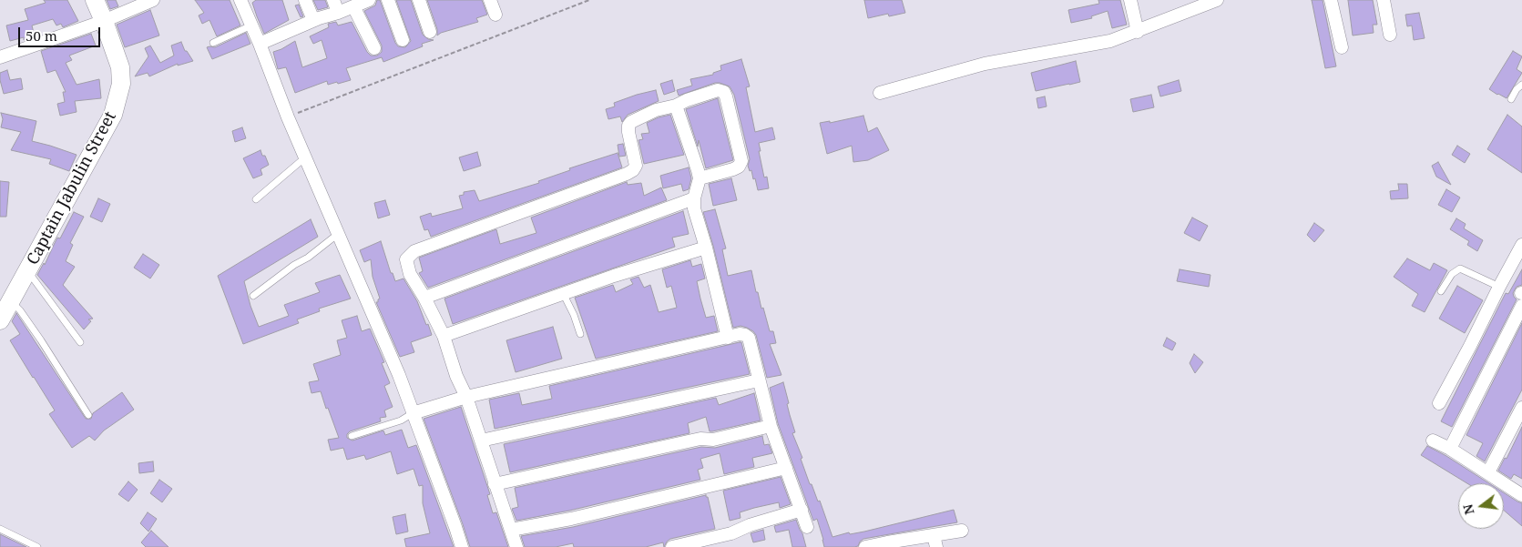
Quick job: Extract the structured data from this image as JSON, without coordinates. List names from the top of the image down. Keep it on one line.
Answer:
{"streets":{"street":["Captain Jabulin Street"]},"scale_bar":"50 m","north":"left"}
